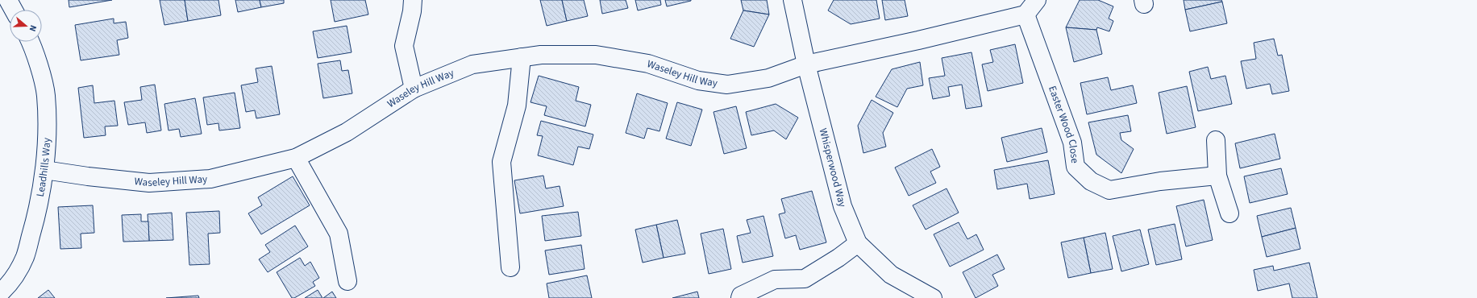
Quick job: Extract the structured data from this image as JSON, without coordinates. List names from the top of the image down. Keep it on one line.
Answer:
{"streets":{"street":["Waseley Hill Way","Easter Wood Close","Leadhills Way","Whisperwood Way"]},"crossings":[["Waseley Hill Way","Leadhills Way"],["Waseley Hill Way","Whisperwood Way"]],"north":"right"}
